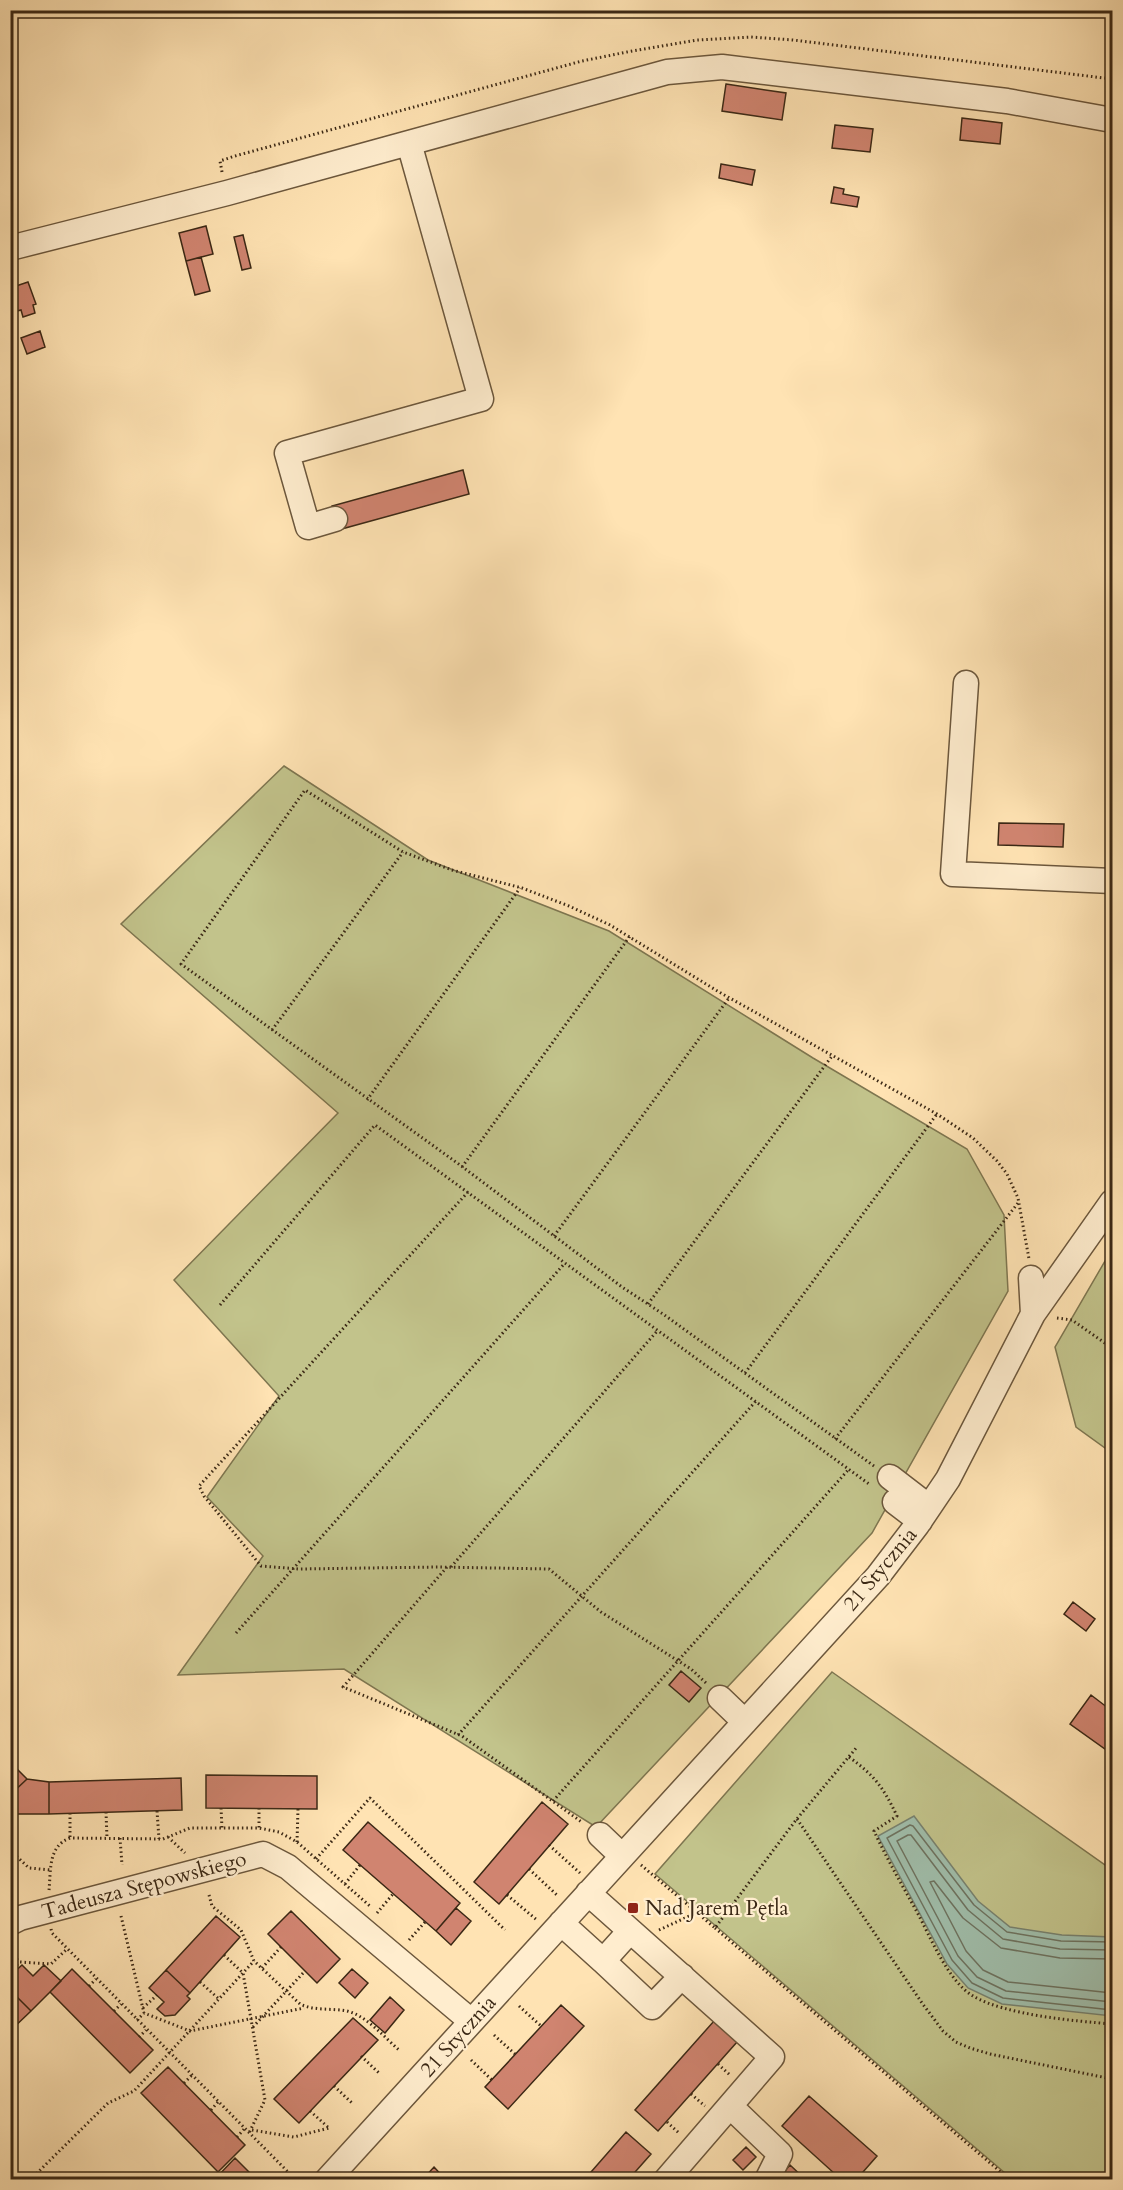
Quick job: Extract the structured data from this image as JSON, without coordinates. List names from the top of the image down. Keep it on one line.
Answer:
{"streets":{"street":["21 Stycznia","Tadeusza Stępowskiego"]},"crossings":[["21 Stycznia","Tadeusza Stępowskiego"]],"places":{"transit":["Nad Jarem Pętla"]}}
